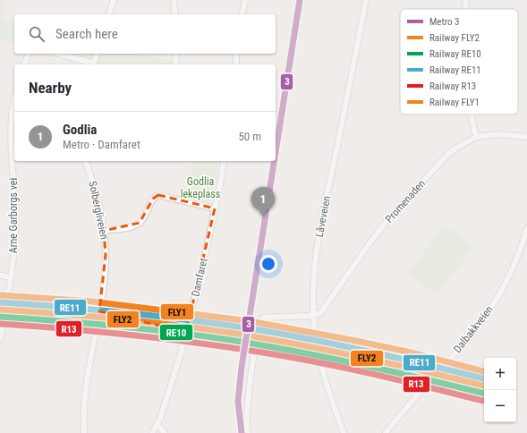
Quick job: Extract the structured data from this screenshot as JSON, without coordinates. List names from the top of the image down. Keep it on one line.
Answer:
{"streets":{"street":["Promenaden","Solbergliveien","Arne Garborgs vei","Låveveien","Damfaret","Dalbakkveien"]},"crossings":[["Promenaden","Låveveien"]],"parks":["Godlia lekeplass"],"lines":["metro line 3","rail line FLY1","rail line RE11","rail line FLY2","rail line RE10","rail line R13"],"legend":["Metro 3","Railway FLY2","Railway RE10","Railway RE11","Railway R13","Railway FLY1"],"page":{"search":"Search here","heading":"Nearby","list":[{"mark":"1","name":"Godlia","note":"Metro · Damfaret","value":"50 m"}],"pins":"1","map_buttons":["+","−"]}}
